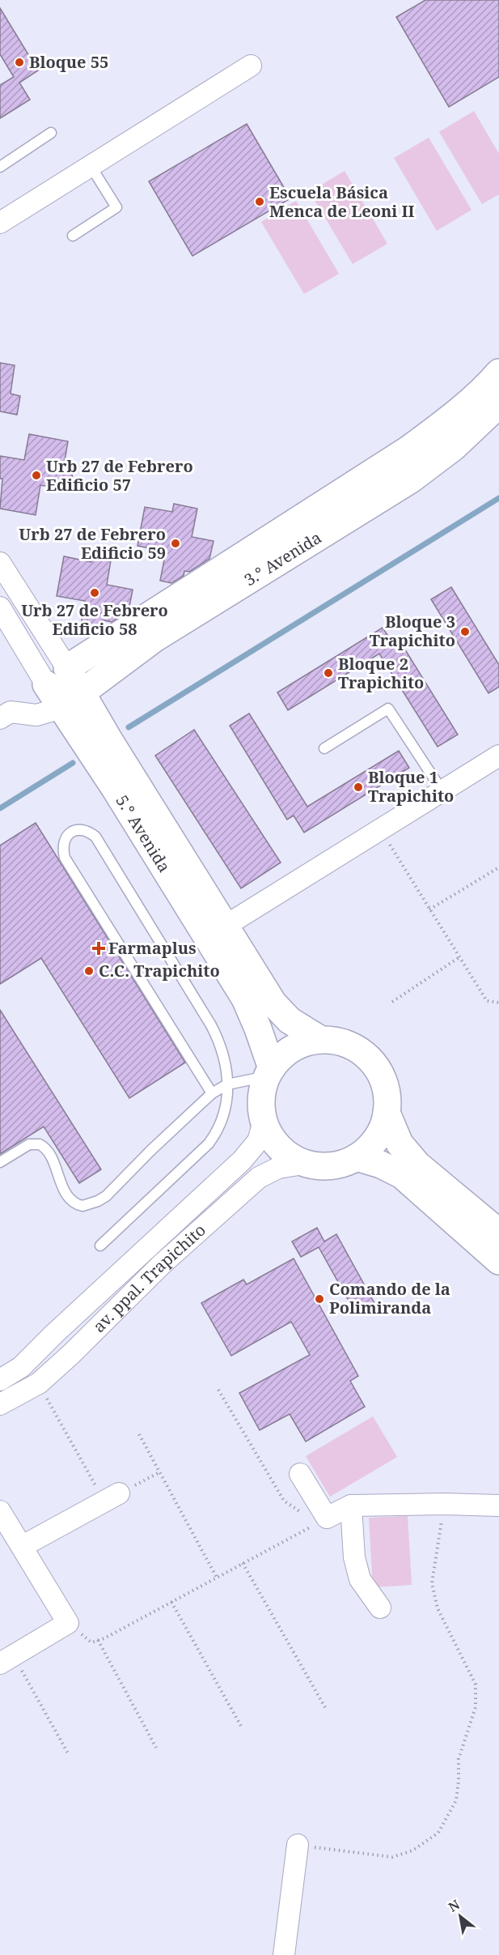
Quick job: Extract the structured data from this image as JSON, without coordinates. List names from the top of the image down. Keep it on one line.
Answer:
{"streets":{"street":["3.° Avenida","5.° Avenida","av. ppal. Trapichito"]},"crossings":[["3.° Avenida","5.° Avenida"],["5.° Avenida","av. ppal. Trapichito"]],"places":{"other":["Bloque 55","Escuela Básica Menca de Leoni II","Urb 27 de Febrero Edificio 57","Urb 27 de Febrero Edificio 59","Urb 27 de Febrero Edificio 58","Bloque 3 Trapichito","Bloque 2 Trapichito","Bloque 1 Trapichito","C.C. Trapichito","Comando de la Polimiranda"],"health":["Farmaplus"]},"north":"top left"}
